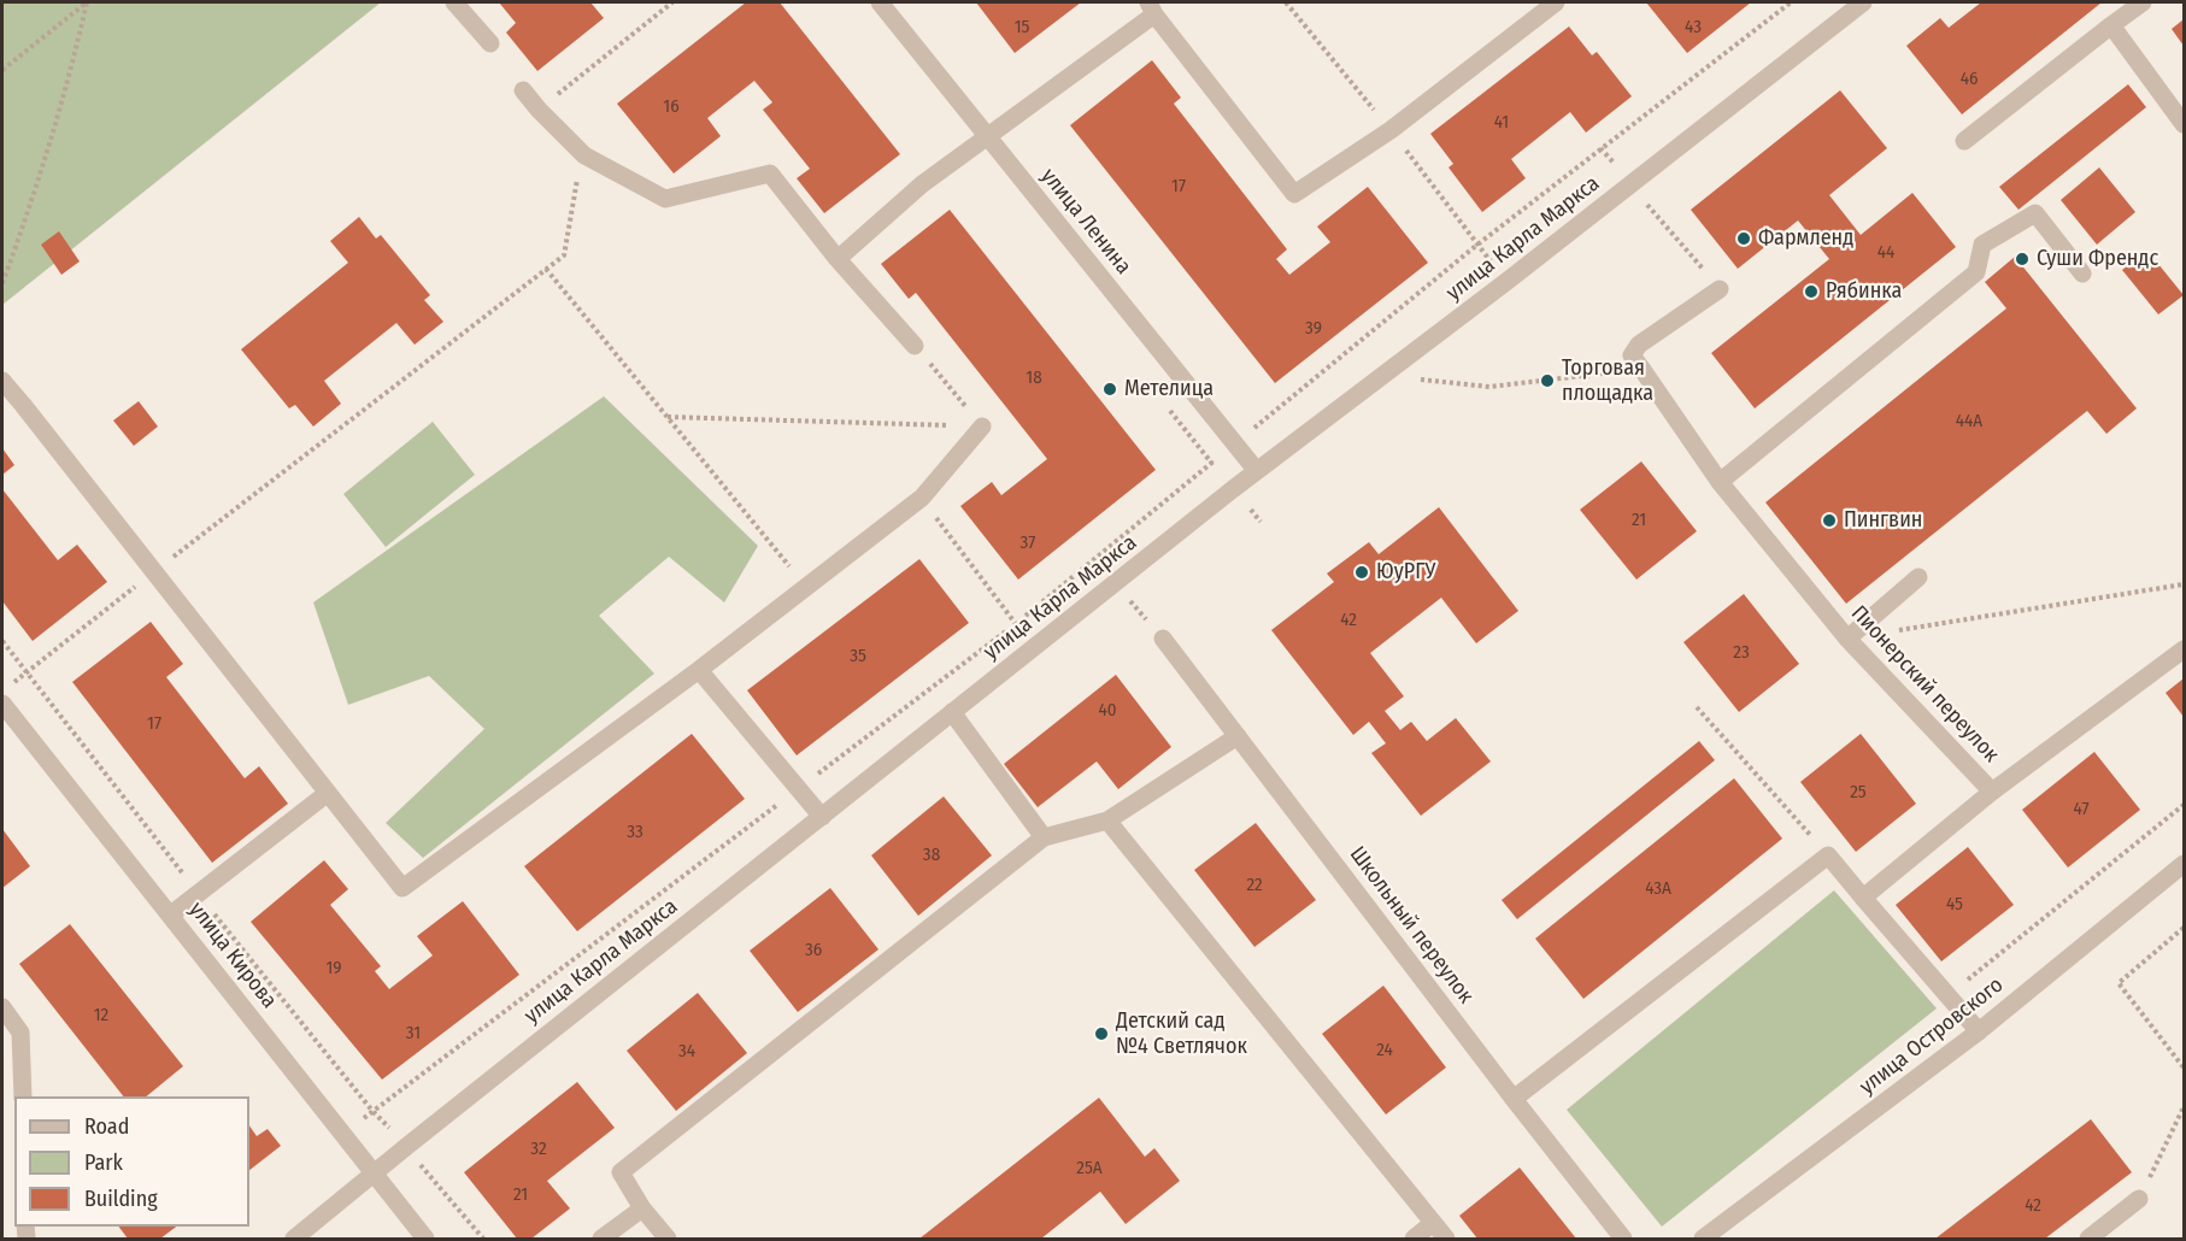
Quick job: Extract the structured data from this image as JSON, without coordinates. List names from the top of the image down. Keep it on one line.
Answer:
{"streets":{"street":["улица Ленина","улица Карла Маркса","Пионерский переулок","Школьный переулок","улица Кирова","улица Островского"]},"crossings":[["улица Ленина","улица Карла Маркса"],["улица Карла Маркса","улица Кирова"]],"places":["Фармленд","Суши Френдс","Рябинка","Торговая площадка","Метелица","Пингвин","ЮуРГУ","Детский сад №4 Светлячок"],"house_numbers":["15","43","46","16","41","17","44","39","18","44А","21","37","42","23","35","40","17","25","47","33","38","22","43А","45","36","19","12","31","24","34","32","25А","21","42"],"legend":["Road","Park","Building"]}
